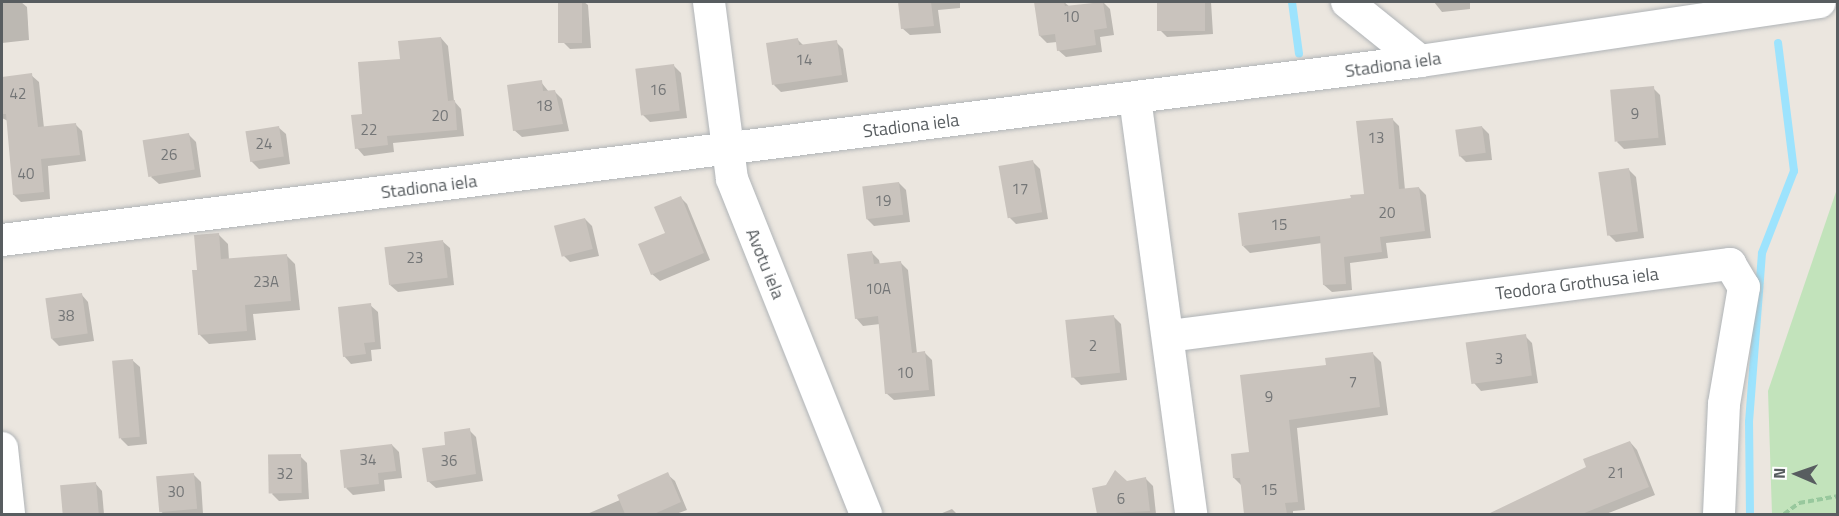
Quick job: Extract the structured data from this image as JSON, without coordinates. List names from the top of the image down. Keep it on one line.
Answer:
{"streets":{"street":["Stadiona iela","Avotu iela","Teodora Grothusa iela"]},"crossings":[["Stadiona iela","Avotu iela"]],"house_numbers":["10","14","16","42","18","9","20","22","13","24","26","40","17","19","20","15","23","23A","10A","38","2","3","10","7","9","34","36","21","32","15","30","6"],"north":"left"}
